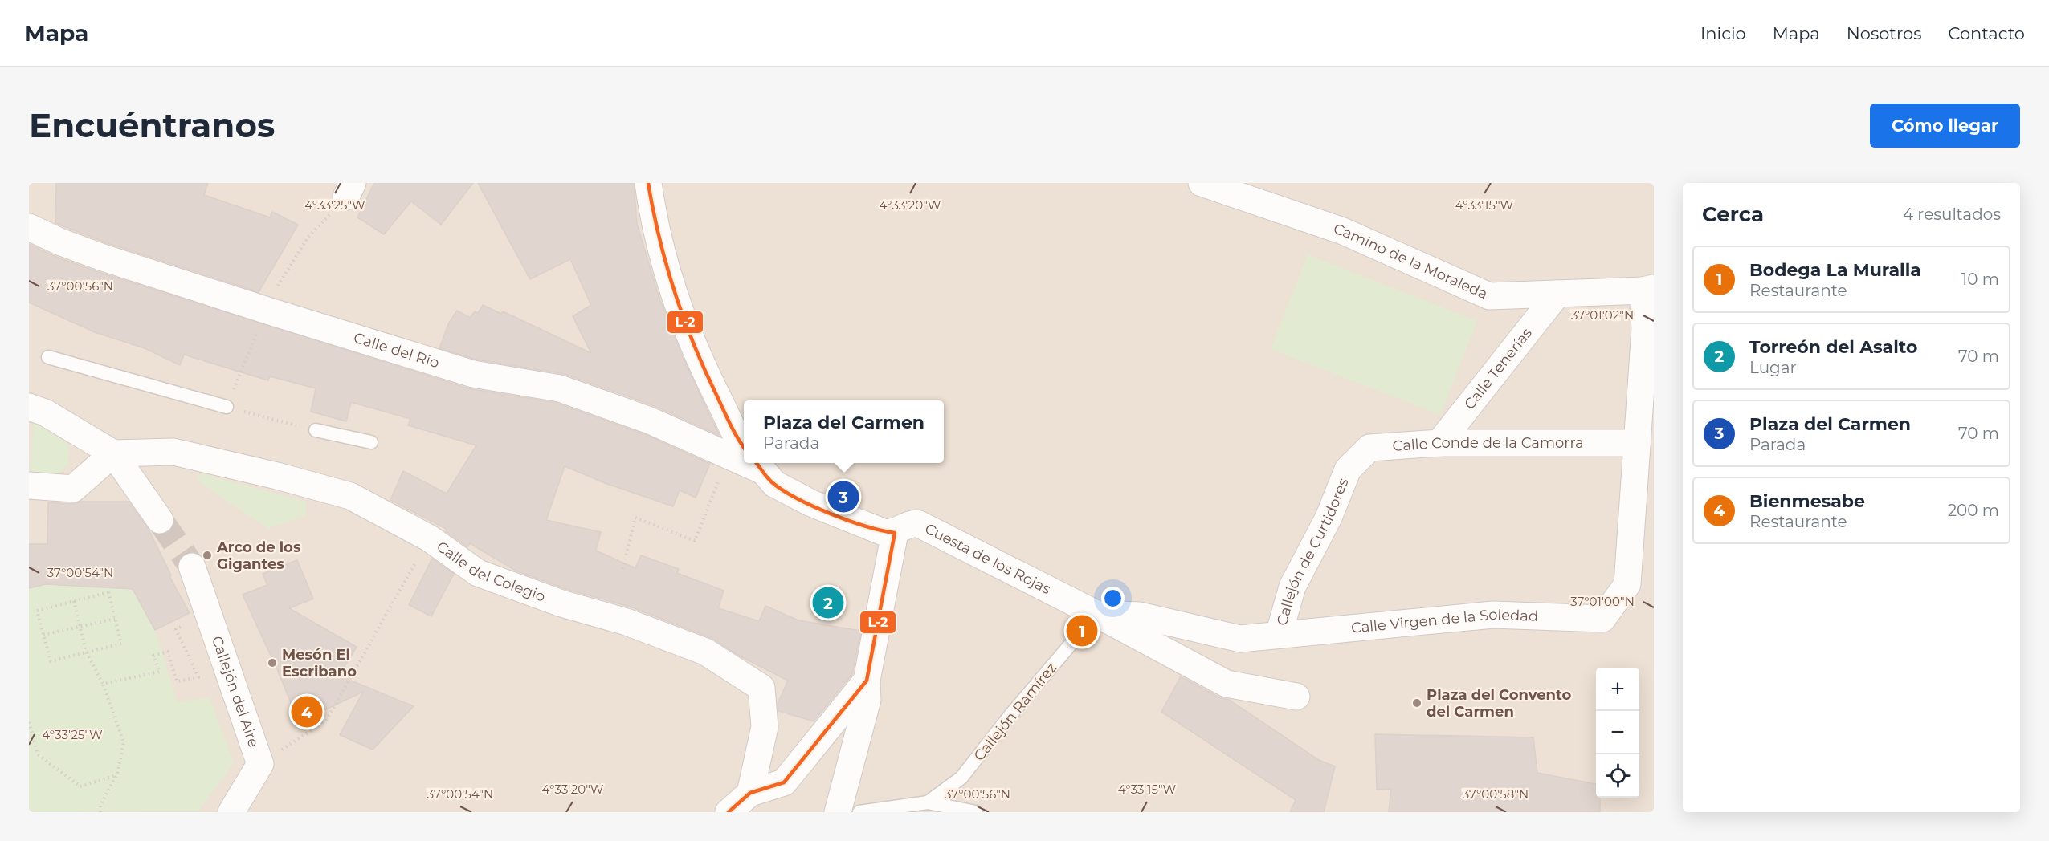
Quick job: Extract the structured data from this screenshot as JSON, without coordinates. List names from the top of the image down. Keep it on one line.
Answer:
{"streets":{"street":["Camino de la Moraleda","Calle del Río","Calle Tenerías","Calle Conde de la Camorra","Callejón de Curtidores","Cuesta de los Rojas","Calle del Colegio","Calle Virgen de la Soledad","Callejón del Aire"],"lane":["Callejón Ramírez"]},"crossings":[["Camino de la Moraleda","Calle Tenerías"],["Camino de la Moraleda","Calle Virgen de la Soledad"],["Calle Tenerías","Calle Conde de la Camorra"],["Calle Conde de la Camorra","Callejón de Curtidores"],["Calle Conde de la Camorra","Calle Virgen de la Soledad"],["Callejón de Curtidores","Calle Virgen de la Soledad"],["Cuesta de los Rojas","Calle Virgen de la Soledad"],["Cuesta de los Rojas","Callejón Ramírez"],["Calle Virgen de la Soledad","Callejón Ramírez"]],"places":["Arco de los Gigantes","Mesón El Escribano","Plaza del Convento del Carmen"],"lines":["transit line L-2"],"page":{"header":"Mapa","nav":["Inicio","Mapa","Nosotros","Contacto"],"buttons":"Cómo llegar","title":"Encuéntranos","heading":["Cerca","4 resultados"],"list":[{"mark":"1","name":"Bodega La Muralla","note":"Restaurante","value":"10 m"},{"mark":"2","name":"Torreón del Asalto","note":"Lugar","value":"70 m"},{"mark":"3","name":"Plaza del Carmen","note":"Parada","value":"70 m"},{"mark":"4","name":"Bienmesabe","note":"Restaurante","value":"200 m"}],"popup":["Plaza del Carmen","Parada"],"pins":["3","2","1","4"],"map_buttons":["+","−"]},"coordinates":["4°33'25\"W","4°33'20\"W","4°33'15\"W","37°00'56\"N","37°01'02\"N","37°00'54\"N","37°01'00\"N","37°00'58\"N"]}
